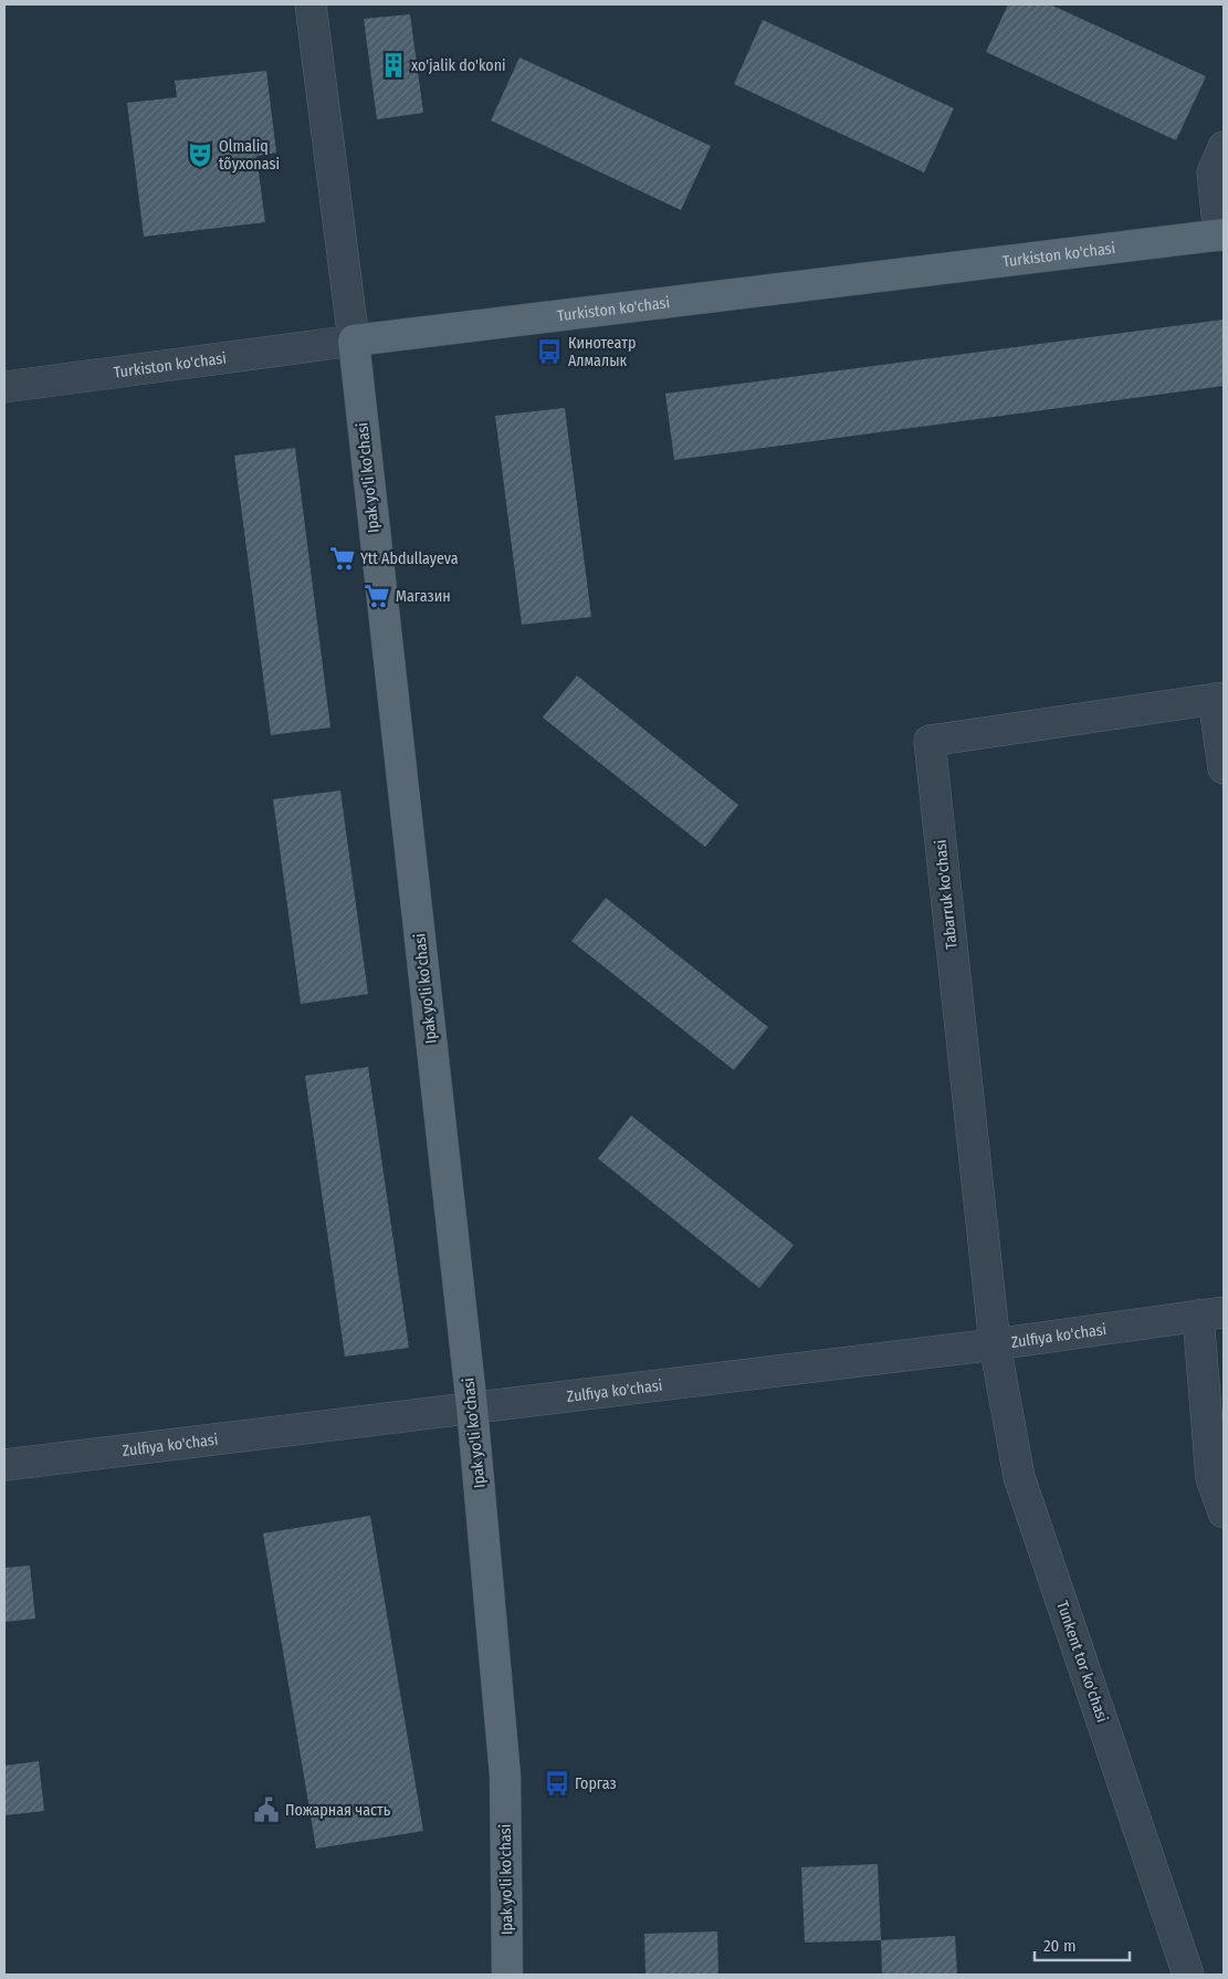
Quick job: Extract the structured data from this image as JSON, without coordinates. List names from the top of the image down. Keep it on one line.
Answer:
{"streets":{"main road":["Turkiston ko'chasi","Ipak yo'li ko'chasi"],"street":["Tabarruk ko'chasi","Zulfiya ko'chasi","Tunkent tor ko'chasi"]},"crossings":[["Turkiston ko'chasi","Ipak yo'li ko'chasi"],["Ipak yo'li ko'chasi","Zulfiya ko'chasi"],["Tabarruk ko'chasi","Zulfiya ko'chasi"],["Tabarruk ko'chasi","Tunkent tor ko'chasi"],["Zulfiya ko'chasi","Tunkent tor ko'chasi"]],"places":{"building":["xo'jalik do'koni"],"theatre":["Olmaliq tõyxonasi"],"bus stop":["Кинотеатр Алмалык","Горгаз"],"supermarket":["Ytt Abdullayeva","Магазин"],"public building":["Пожарная часть"]},"scale_bar":"20 m"}
